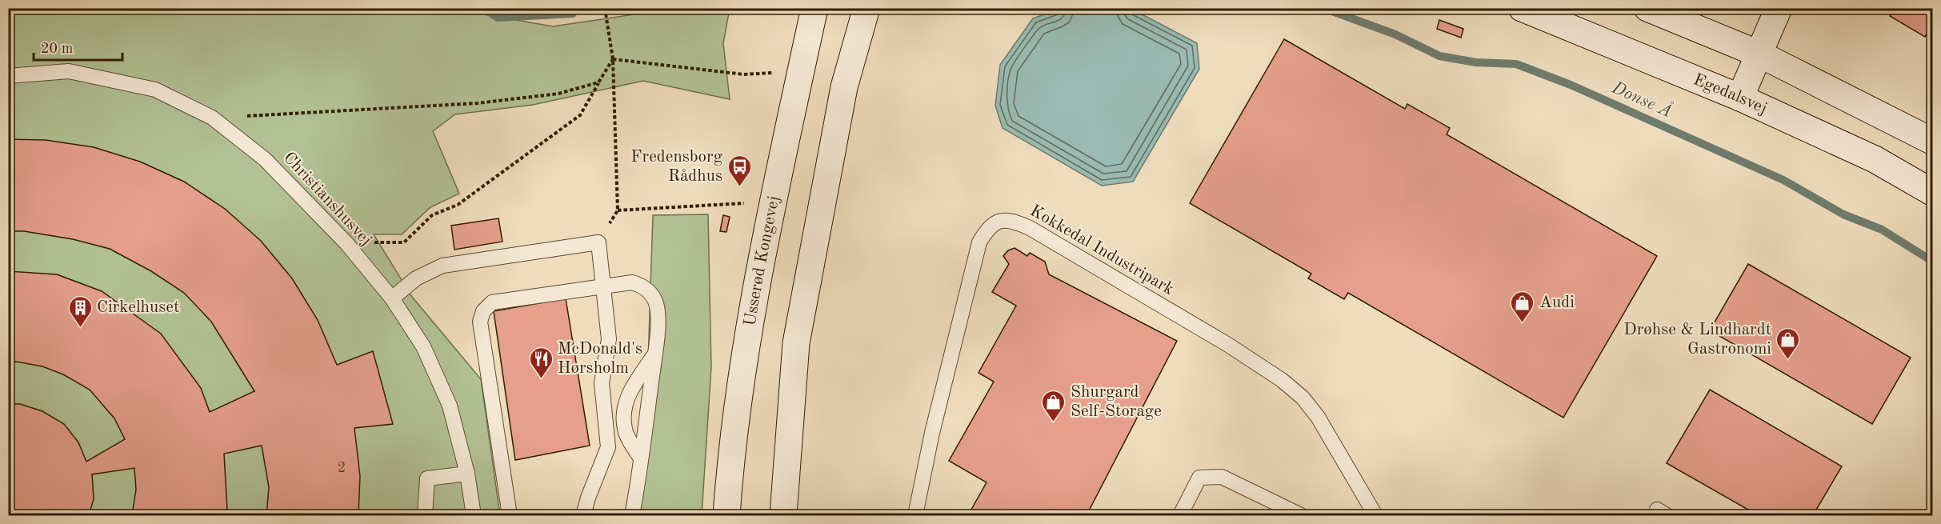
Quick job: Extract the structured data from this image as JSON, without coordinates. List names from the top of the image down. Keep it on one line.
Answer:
{"streets":{"main road":["Egedalsvej","Usserød Kongevej"],"lane":["Christianshusvej","Kokkedal Industripark"]},"water":["Donse Å"],"places":{"bus stop":["Fredensborg Rådhus"],"shop":["Audi","Drøhse & Lindhardt Gastronomi","Shurgard Self-Storage"],"building":["Cirkelhuset"],"restaurant":["McDonald's Hørsholm"]},"house_numbers":["2"],"scale_bar":"20 m"}
